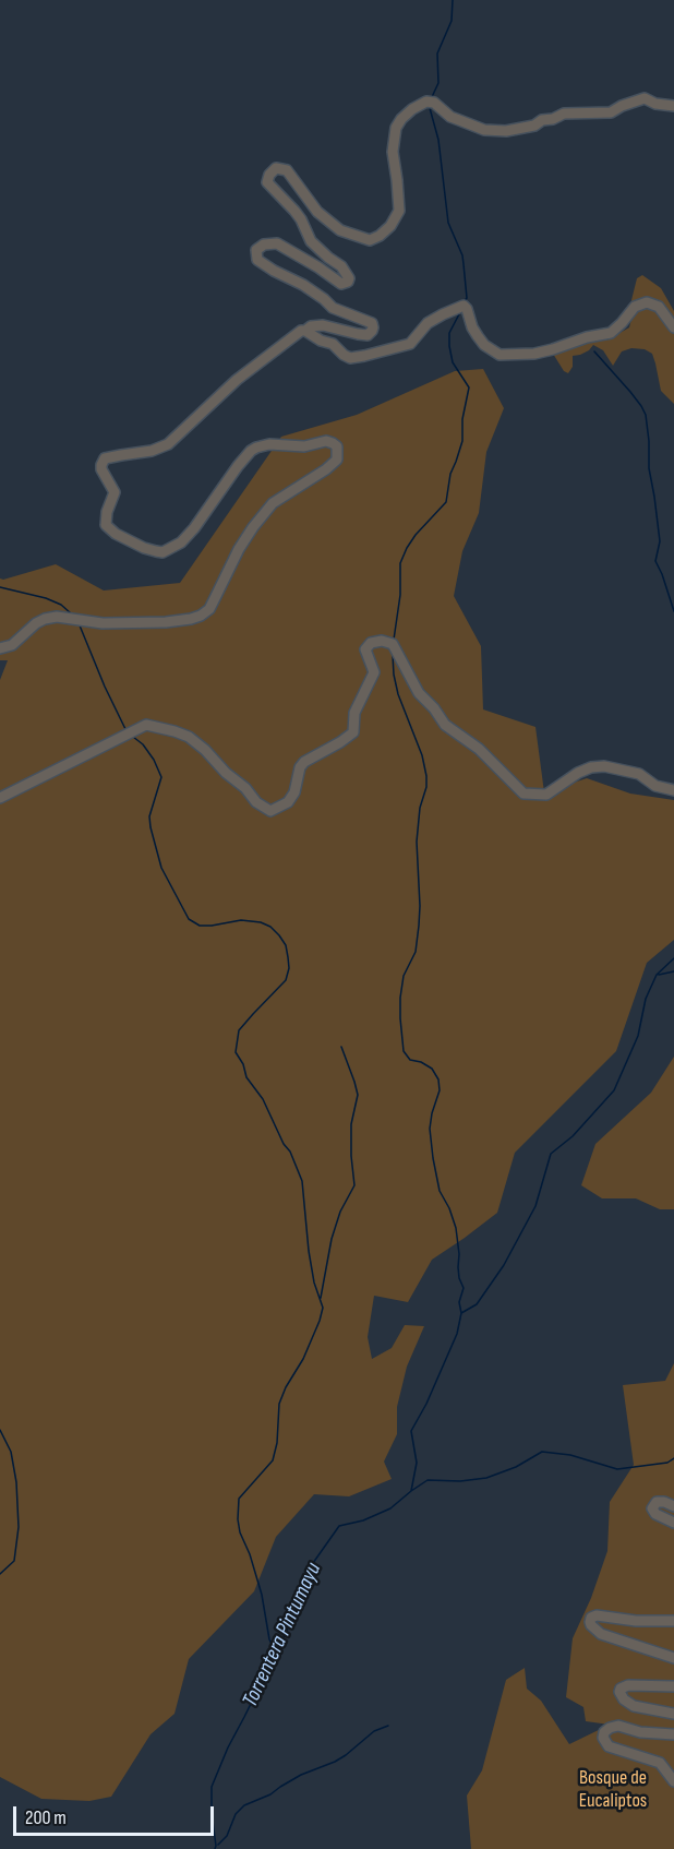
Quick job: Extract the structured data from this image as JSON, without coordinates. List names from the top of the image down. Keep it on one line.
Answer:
{"water":["Torrentera Pintumayu"],"parks":["Bosque de Eucaliptos"],"scale_bar":"200 m"}
